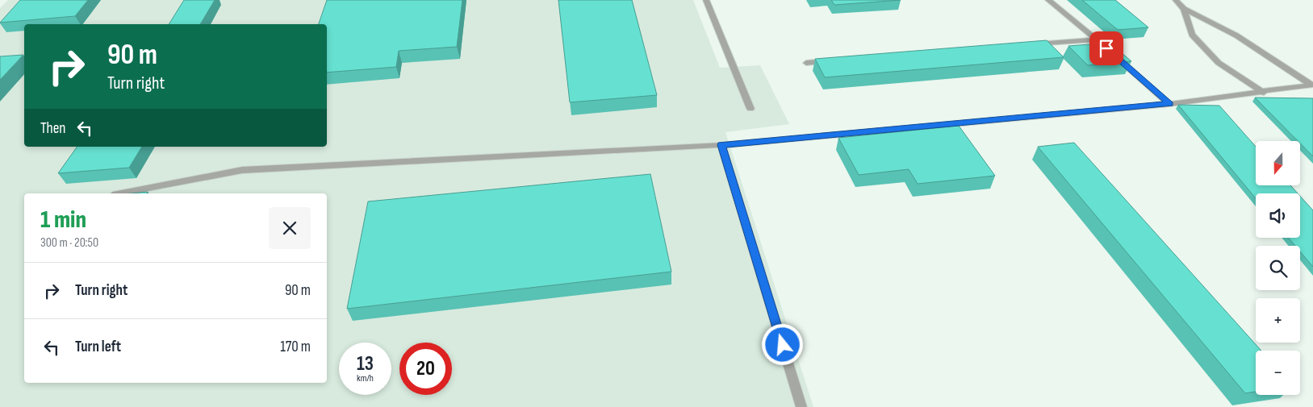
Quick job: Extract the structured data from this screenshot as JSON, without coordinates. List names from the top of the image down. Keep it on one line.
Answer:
{"north":"bottom","page":{"turn":["90 m","Turn right"],"then":"Then","map_buttons":["+","−"],"heading":["1 min","300 m · 20:50"],"list":[{"name":"Turn right","value":"90 m"},{"name":"Turn left","value":"170 m"}],"speed":"13 km/h","limit":"20"}}
